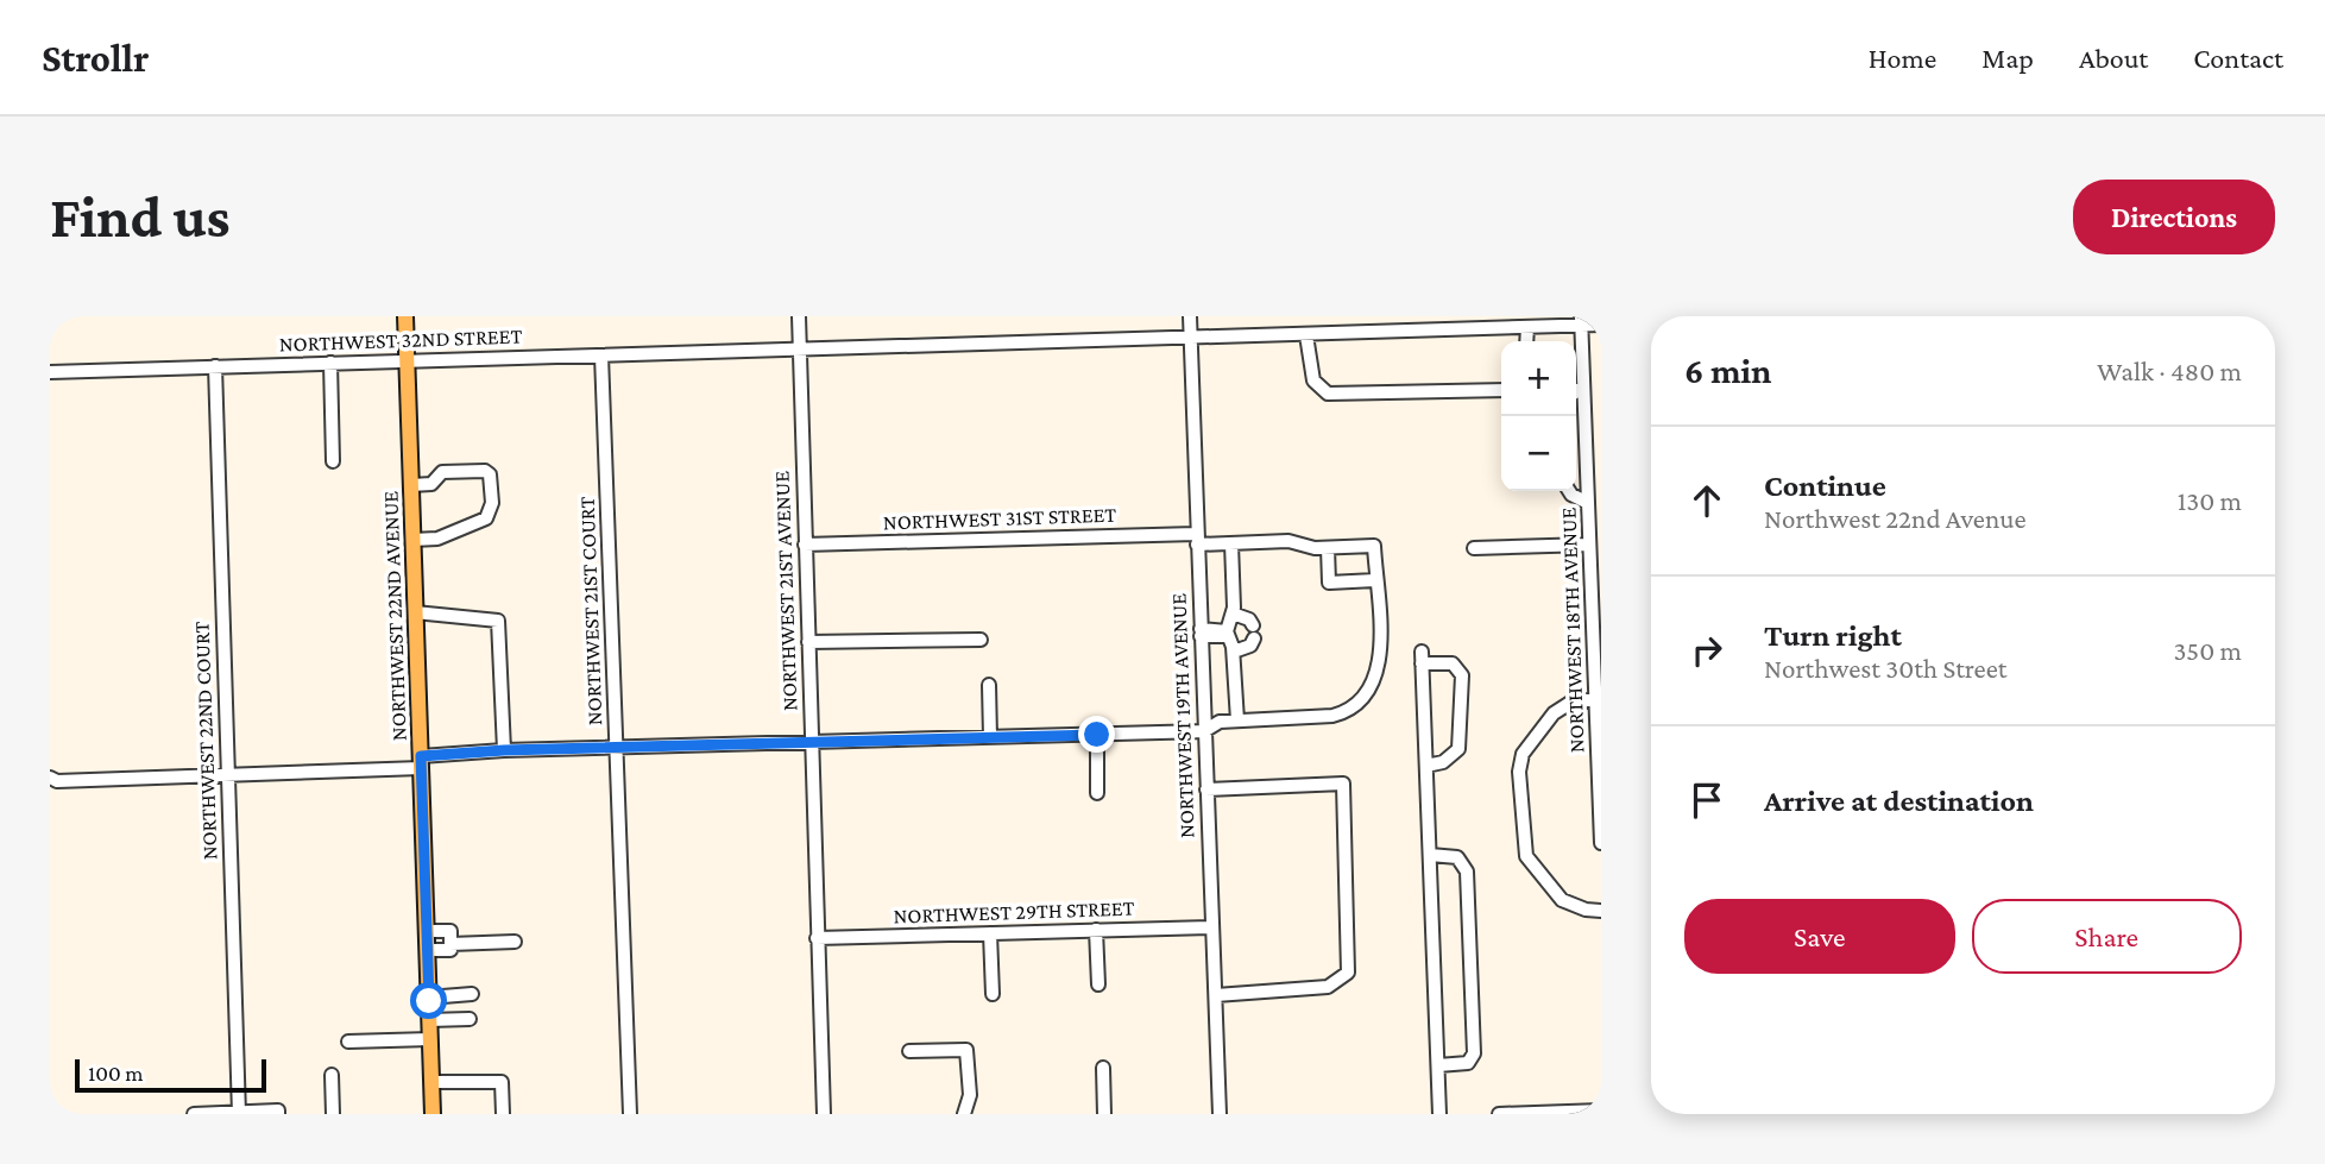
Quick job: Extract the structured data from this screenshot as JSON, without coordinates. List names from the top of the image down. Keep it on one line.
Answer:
{"streets":{"main road":["NORTHWEST 22ND AVENUE"],"street":["NORTHWEST 32ND STREET","NORTHWEST 31ST STREET","NORTHWEST 21ST AVENUE","NORTHWEST 21ST COURT","NORTHWEST 18TH AVENUE","NORTHWEST 19TH AVENUE","NORTHWEST 22ND COURT","NORTHWEST 29TH STREET"]},"crossings":[["NORTHWEST 32ND STREET","NORTHWEST 21ST AVENUE"],["NORTHWEST 32ND STREET","NORTHWEST 21ST COURT"],["NORTHWEST 32ND STREET","NORTHWEST 22ND AVENUE"],["NORTHWEST 32ND STREET","NORTHWEST 18TH AVENUE"],["NORTHWEST 32ND STREET","NORTHWEST 19TH AVENUE"],["NORTHWEST 32ND STREET","NORTHWEST 22ND COURT"],["NORTHWEST 31ST STREET","NORTHWEST 21ST AVENUE"],["NORTHWEST 31ST STREET","NORTHWEST 19TH AVENUE"],["NORTHWEST 21ST AVENUE","NORTHWEST 29TH STREET"],["NORTHWEST 19TH AVENUE","NORTHWEST 29TH STREET"]],"scale_bar":"100 m","page":{"header":"Strollr","nav":["Home","Map","About","Contact"],"buttons":["Directions",["Save","Share"]],"title":"Find us","heading":["6 min","Walk · 480 m"],"map_buttons":["+","−"],"list":[["Continue","Northwest 22nd Avenue","130 m"],["Turn right","Northwest 30th Street","350 m"],"Arrive at destination"],"scale":"100 m"}}
